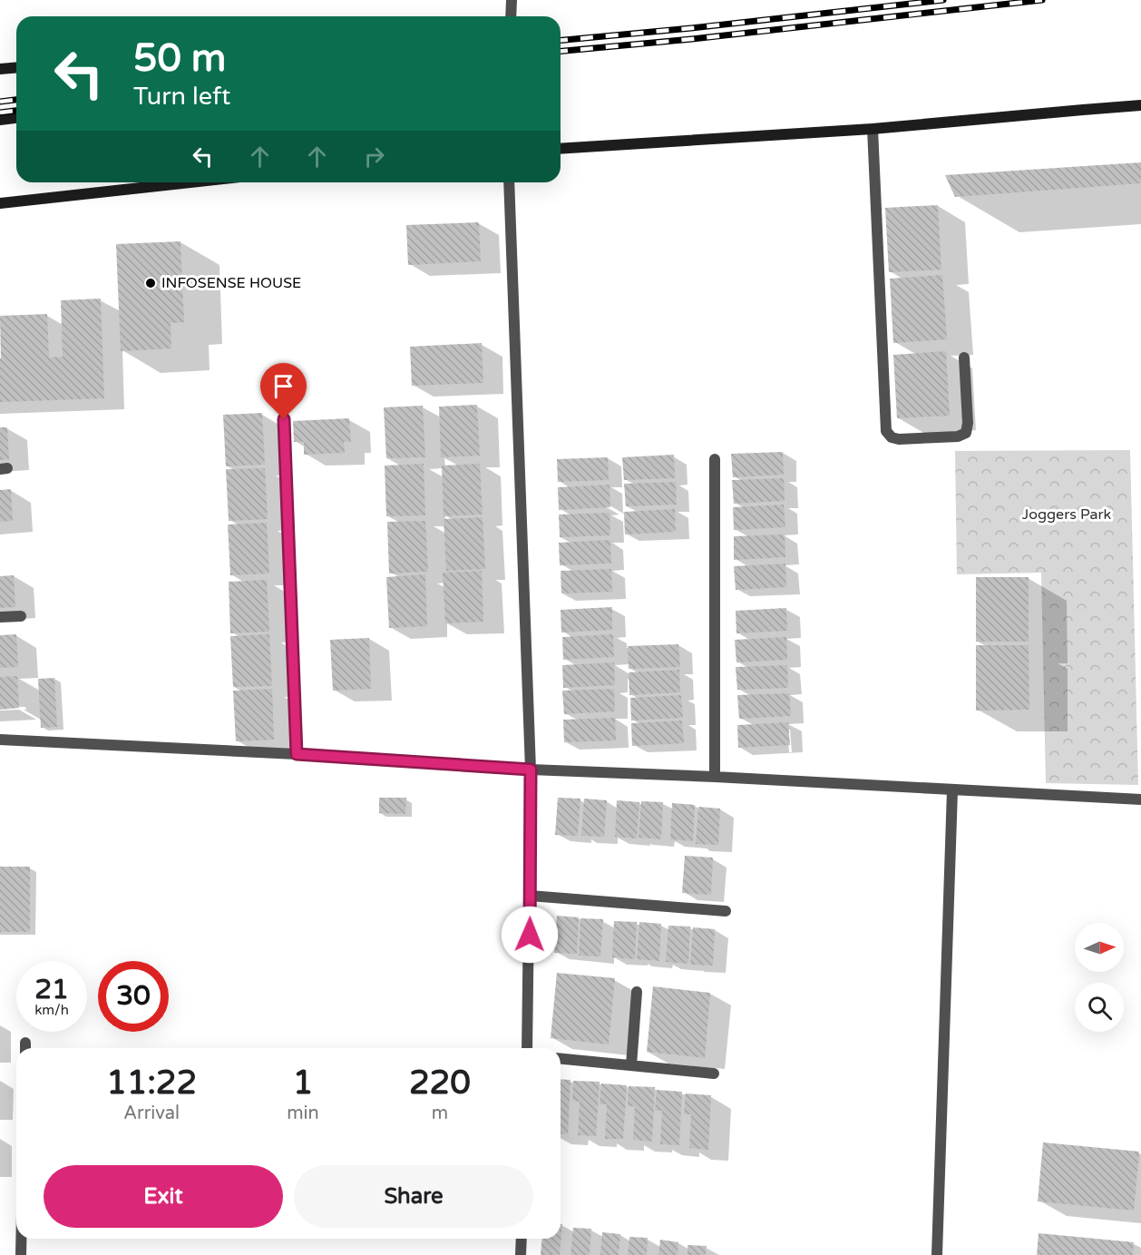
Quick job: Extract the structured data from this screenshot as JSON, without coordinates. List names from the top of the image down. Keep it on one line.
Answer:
{"parks":["Joggers Park"],"places":["INFOSENSE HOUSE"],"north":"right","page":{"turn":["50 m","Turn left"],"speed":"21 km/h","limit":"30","eta":["11:22","Arrival","1","min","220","m"],"buttons":["Exit","Share"]}}
